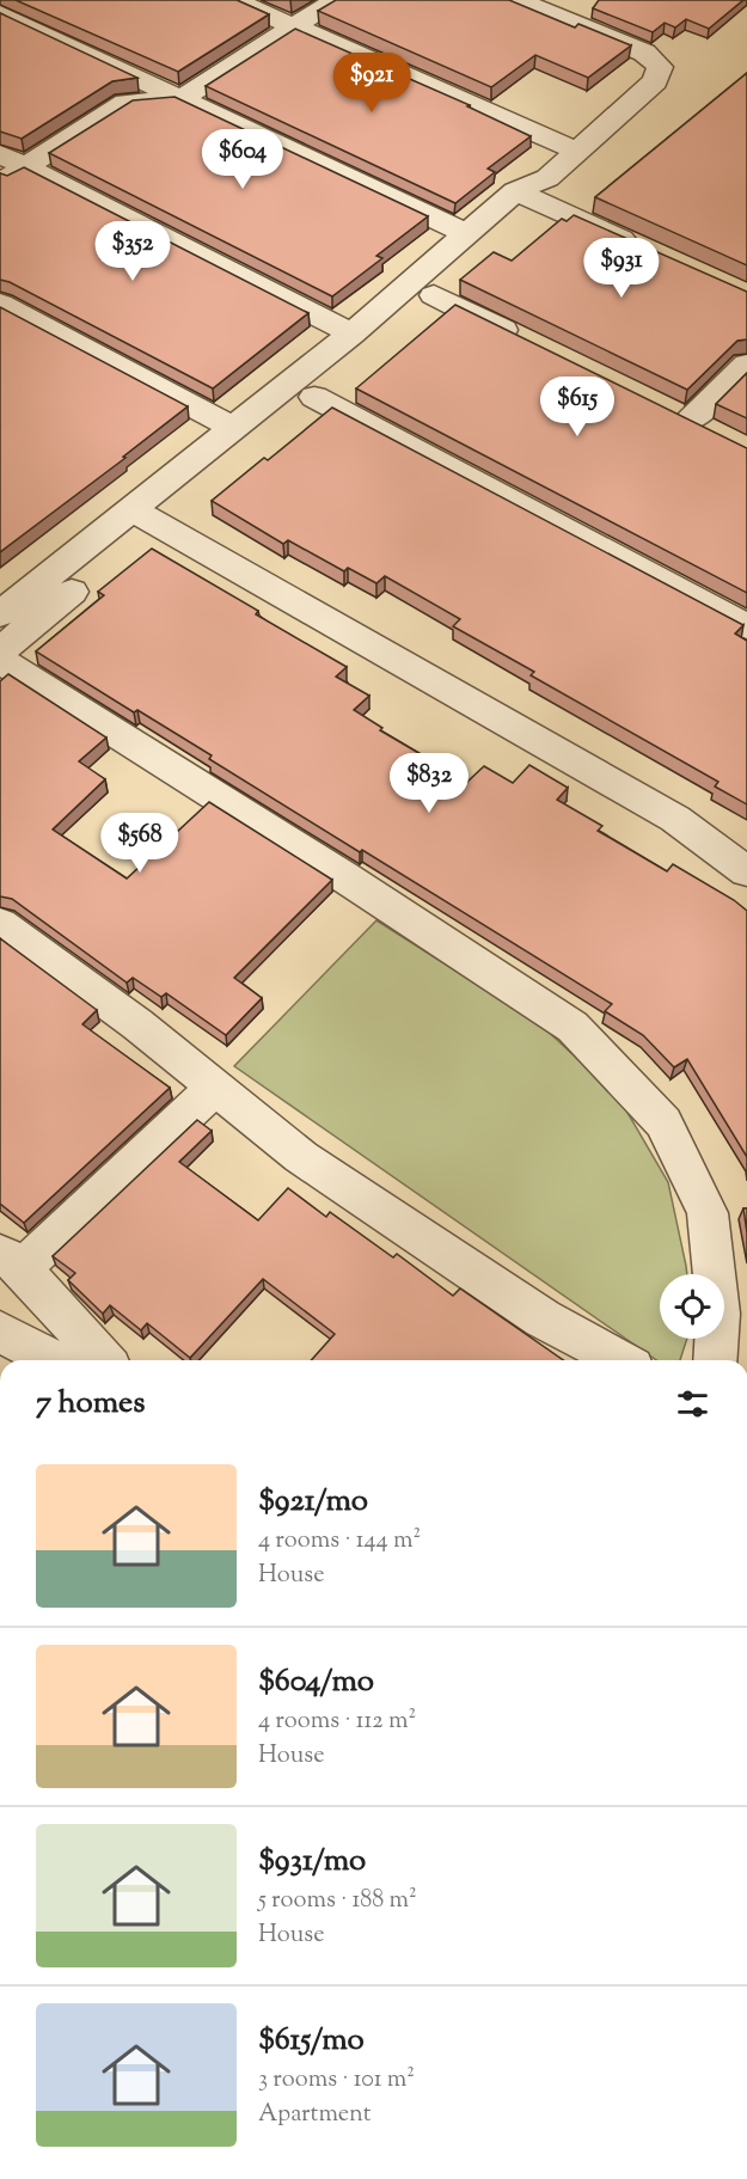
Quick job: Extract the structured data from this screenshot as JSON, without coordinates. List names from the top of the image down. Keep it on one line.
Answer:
{"page":{"price":["$921","$604","$352","$931","$615","$832","$568"],"heading":"7 homes","list":[{"name":"$921/mo","note":"4 rooms · 144 m² · House"},{"name":"$604/mo","note":"4 rooms · 112 m² · House"},{"name":"$931/mo","note":"5 rooms · 188 m² · House"},{"name":"$615/mo","note":"3 rooms · 101 m² · Apartment"}]}}
